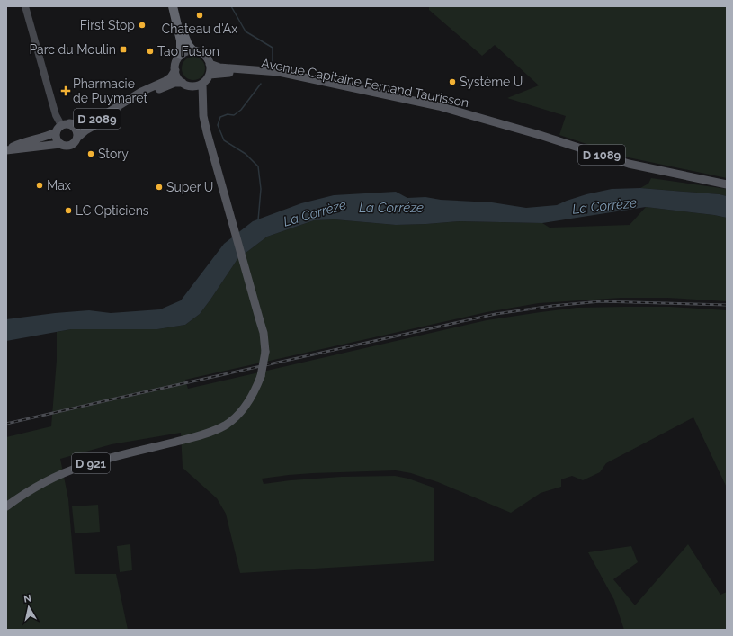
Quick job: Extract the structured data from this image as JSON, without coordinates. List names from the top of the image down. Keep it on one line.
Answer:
{"streets":{"main road":["Avenue Capitaine Fernand Taurisson","D 2089","D 1089","D 921"]},"crossings":[["Avenue Capitaine Fernand Taurisson","D 2089"],["Avenue Capitaine Fernand Taurisson","D 1089"],["Avenue Capitaine Fernand Taurisson","D 921"],["D 2089","D 921"]],"water":["La Corrèze","La Corréze"],"places":{"other":["Chateau d'Ax","First Stop","Tao Fusion","Système U","Story","Max","Super U","LC Opticiens"],"transit":["Parc du Moulin"],"health":["Pharmacie de Puymaret"]},"north":"top"}
